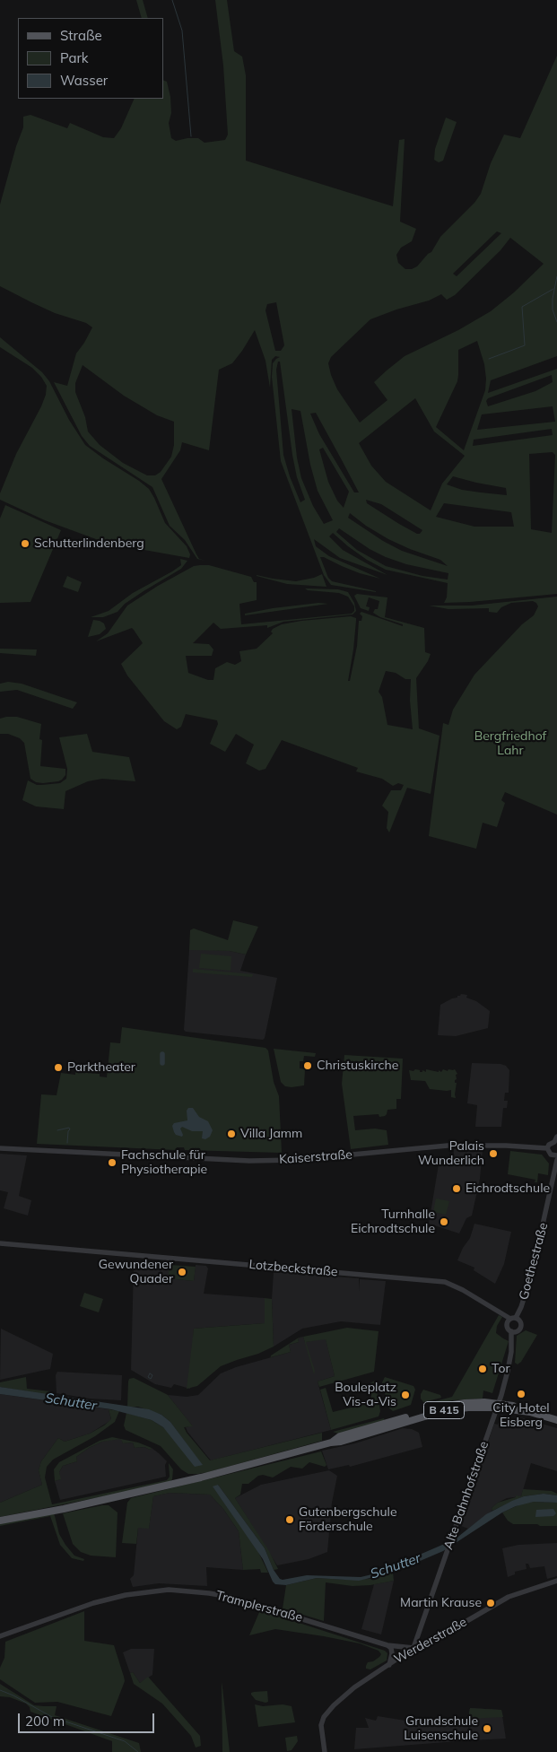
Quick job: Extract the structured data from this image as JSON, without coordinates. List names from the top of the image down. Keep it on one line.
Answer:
{"streets":{"main road":["B 415"],"street":["Kaiserstraße","Goethestraße","Lotzbeckstraße","Alte Bahnhofstraße","Tramplerstraße","Werderstraße"]},"crossings":[["Kaiserstraße","Goethestraße"],["Goethestraße","Lotzbeckstraße"],["B 415","Alte Bahnhofstraße"],["Alte Bahnhofstraße","Tramplerstraße"],["Alte Bahnhofstraße","Werderstraße"],["Tramplerstraße","Werderstraße"]],"water":["Schutter"],"parks":["Bergfriedhof Lahr"],"places":["Schutterlindenberg","Christuskirche","Parktheater","Villa Jamm","Palais Wunderlich","Fachschule für Physiotherapie","Eichrodtschule","Turnhalle Eichrodtschule","Gewundener Quader","Tor","City Hotel Eisberg","Bouleplatz Vis-a-Vis","Gutenbergschule Förderschule","Martin Krause","Grundschule Luisenschule"],"legend":["Straße","Park","Wasser"],"scale_bar":"200 m"}
